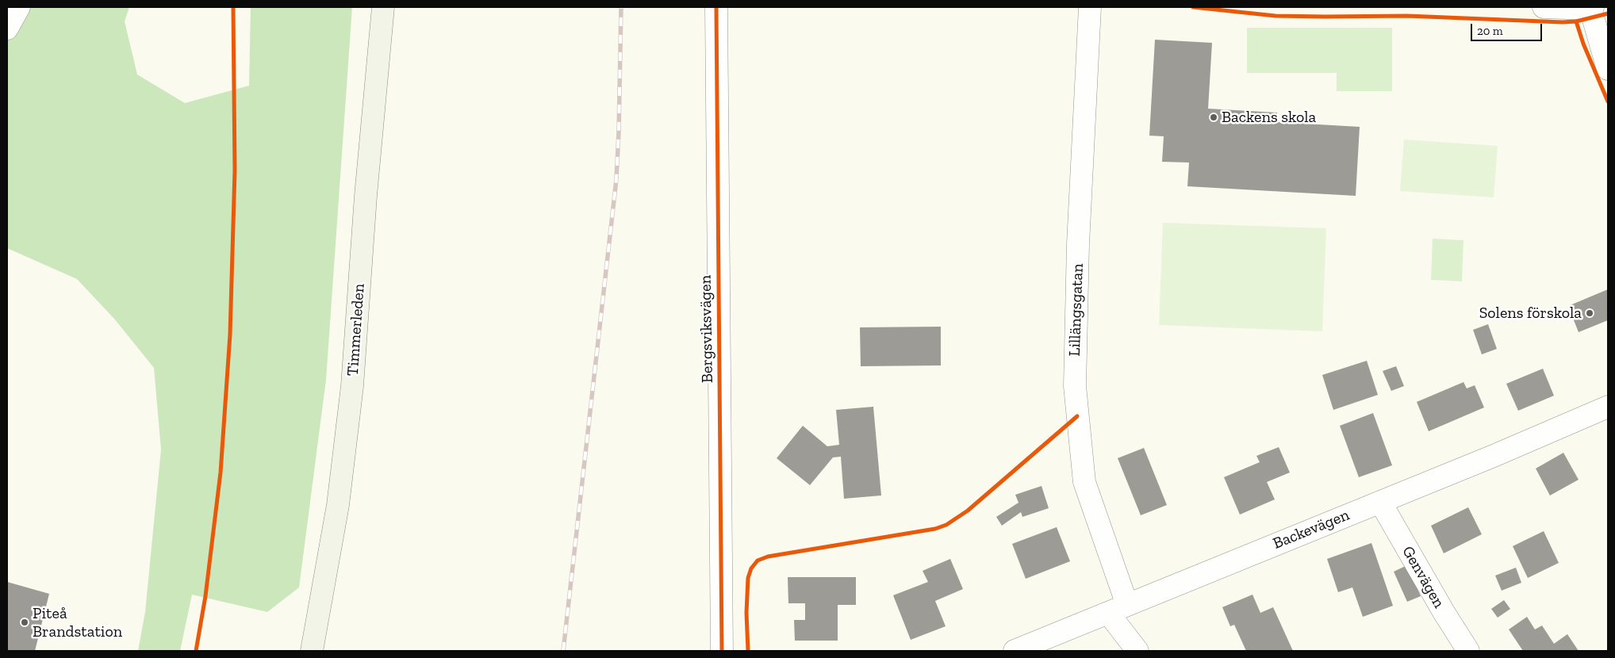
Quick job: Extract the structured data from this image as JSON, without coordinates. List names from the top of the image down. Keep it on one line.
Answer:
{"streets":{"main road":["Timmerleden"],"street":["Lillängsgatan","Bergsviksvägen","Backevägen","Genvägen"]},"crossings":[["Lillängsgatan","Backevägen"],["Backevägen","Genvägen"]],"places":["Backens skola","Solens förskola","Piteå Brandstation"],"scale_bar":"20 m"}
